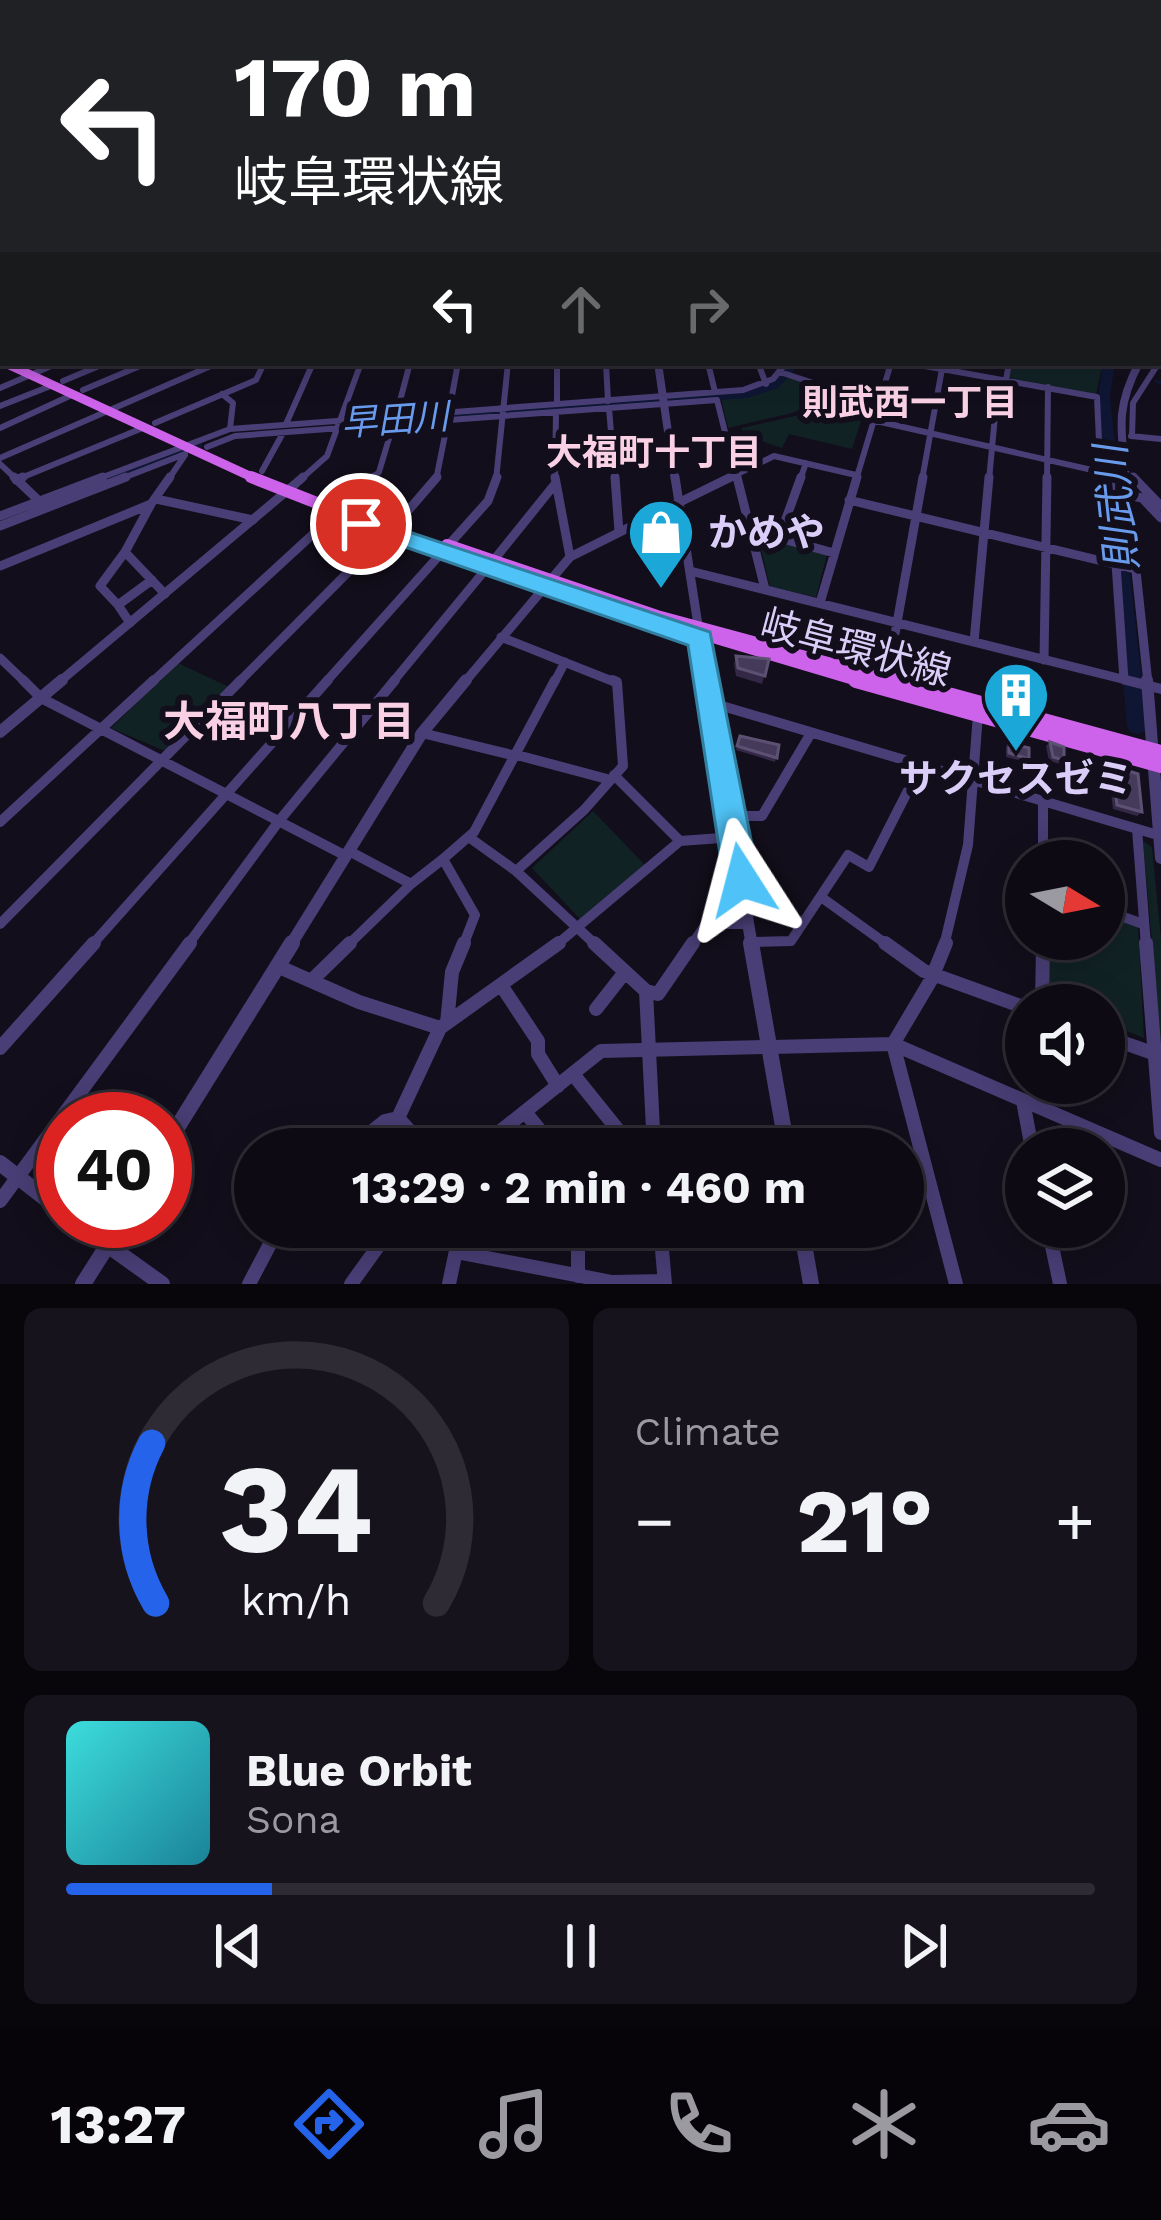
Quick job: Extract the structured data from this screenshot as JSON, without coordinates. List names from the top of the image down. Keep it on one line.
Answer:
{"streets":{"main road":["岐阜環状線"]},"districts":["則武西一丁目","大福町十丁目","大福町八丁目"],"water":["早田川","則武川"],"places":{"shop":["かめや"],"building":["サクセスゼミ"]},"north":"right","page":{"turn":["170 m","岐阜環状線"],"limit":"40","trip":"13:29 · 2 min · 460 m","tile":"Climate","heat":["−","21°","+"],"song":["Blue Orbit","Sona"],"tabs":"13:27","gauge":["34","km/h"]}}
